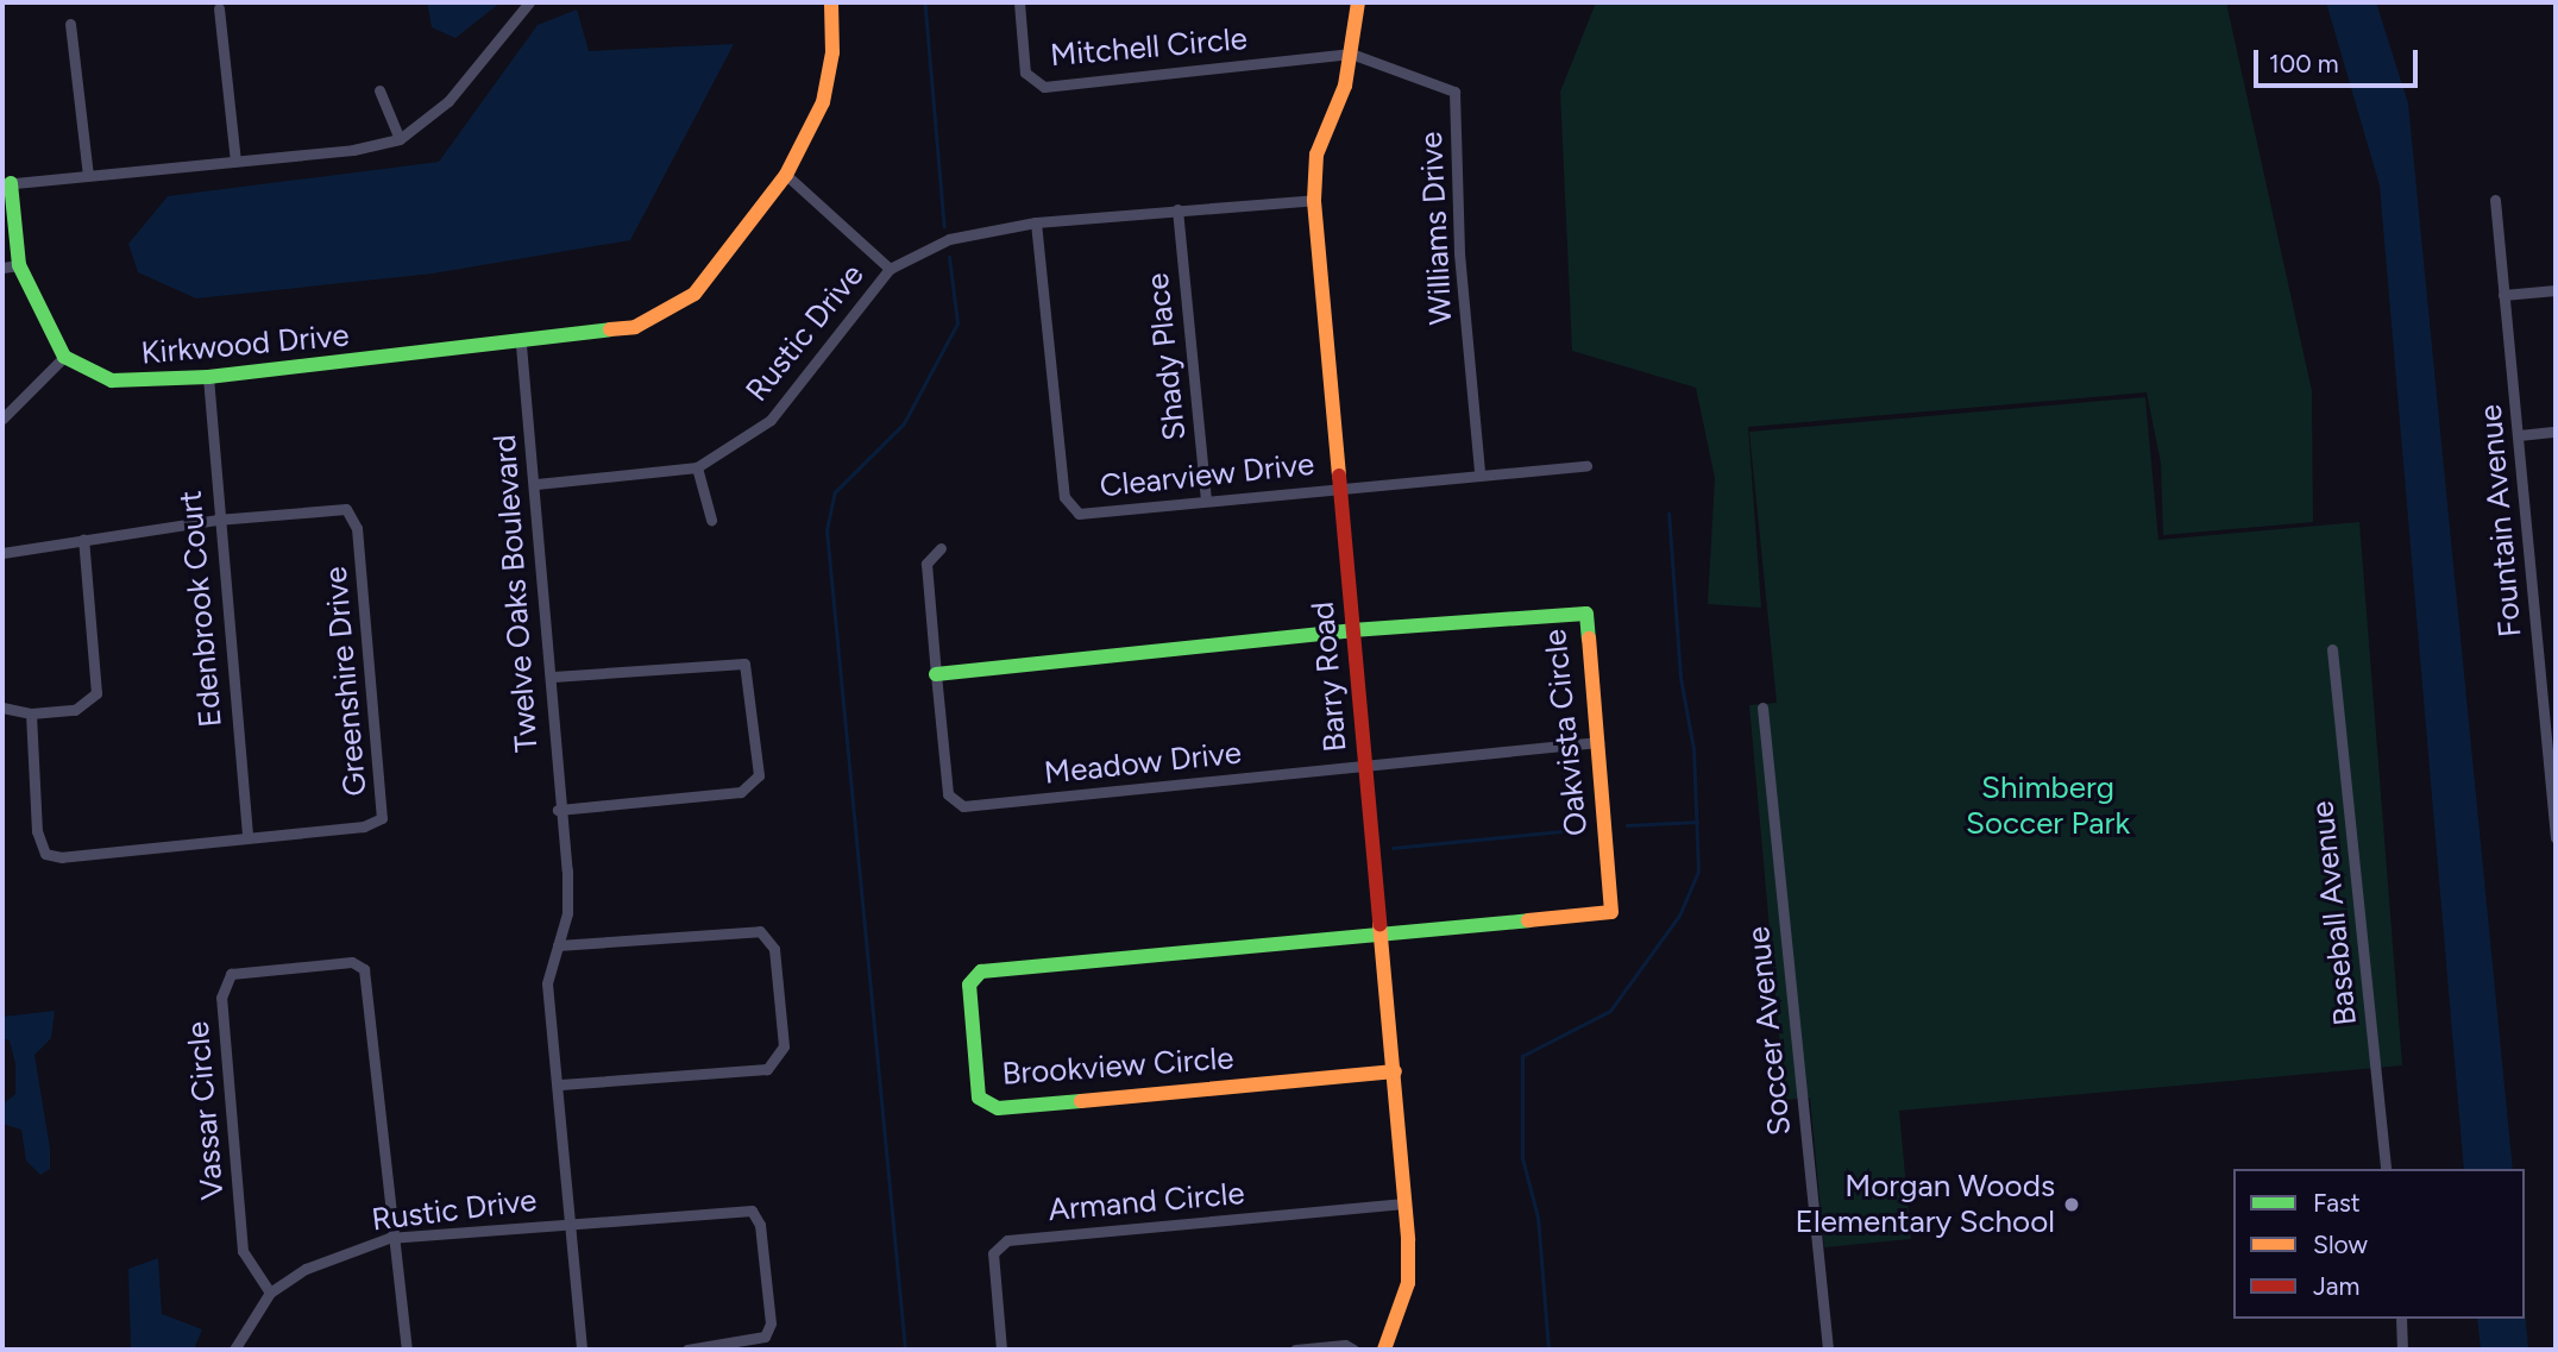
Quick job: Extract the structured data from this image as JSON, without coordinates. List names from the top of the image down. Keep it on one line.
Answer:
{"streets":{"street":["Mitchell Circle","Williams Drive","Rustic Drive","Kirkwood Drive","Shady Place","Clearview Drive","Fountain Avenue","Twelve Oaks Boulevard","Edenbrook Court","Barry Road","Greenshire Drive","Oakvista Circle","Meadow Drive","Baseball Avenue","Soccer Avenue","Brookview Circle","Vassar Circle","Armand Circle"]},"crossings":[["Mitchell Circle","Williams Drive"],["Mitchell Circle","Barry Road"],["Williams Drive","Clearview Drive"],["Williams Drive","Barry Road"],["Rustic Drive","Shady Place"],["Rustic Drive","Clearview Drive"],["Rustic Drive","Twelve Oaks Boulevard"],["Rustic Drive","Barry Road"],["Rustic Drive","Vassar Circle"],["Kirkwood Drive","Twelve Oaks Boulevard"],["Kirkwood Drive","Edenbrook Court"],["Shady Place","Clearview Drive"],["Clearview Drive","Barry Road"],["Edenbrook Court","Greenshire Drive"],["Barry Road","Oakvista Circle"],["Barry Road","Meadow Drive"],["Barry Road","Brookview Circle"],["Barry Road","Armand Circle"],["Oakvista Circle","Meadow Drive"],["Oakvista Circle","Brookview Circle"]],"parks":["Shimberg Soccer Park"],"places":["Morgan Woods Elementary School"],"legend":["Fast","Slow","Jam"],"scale_bar":"100 m"}
